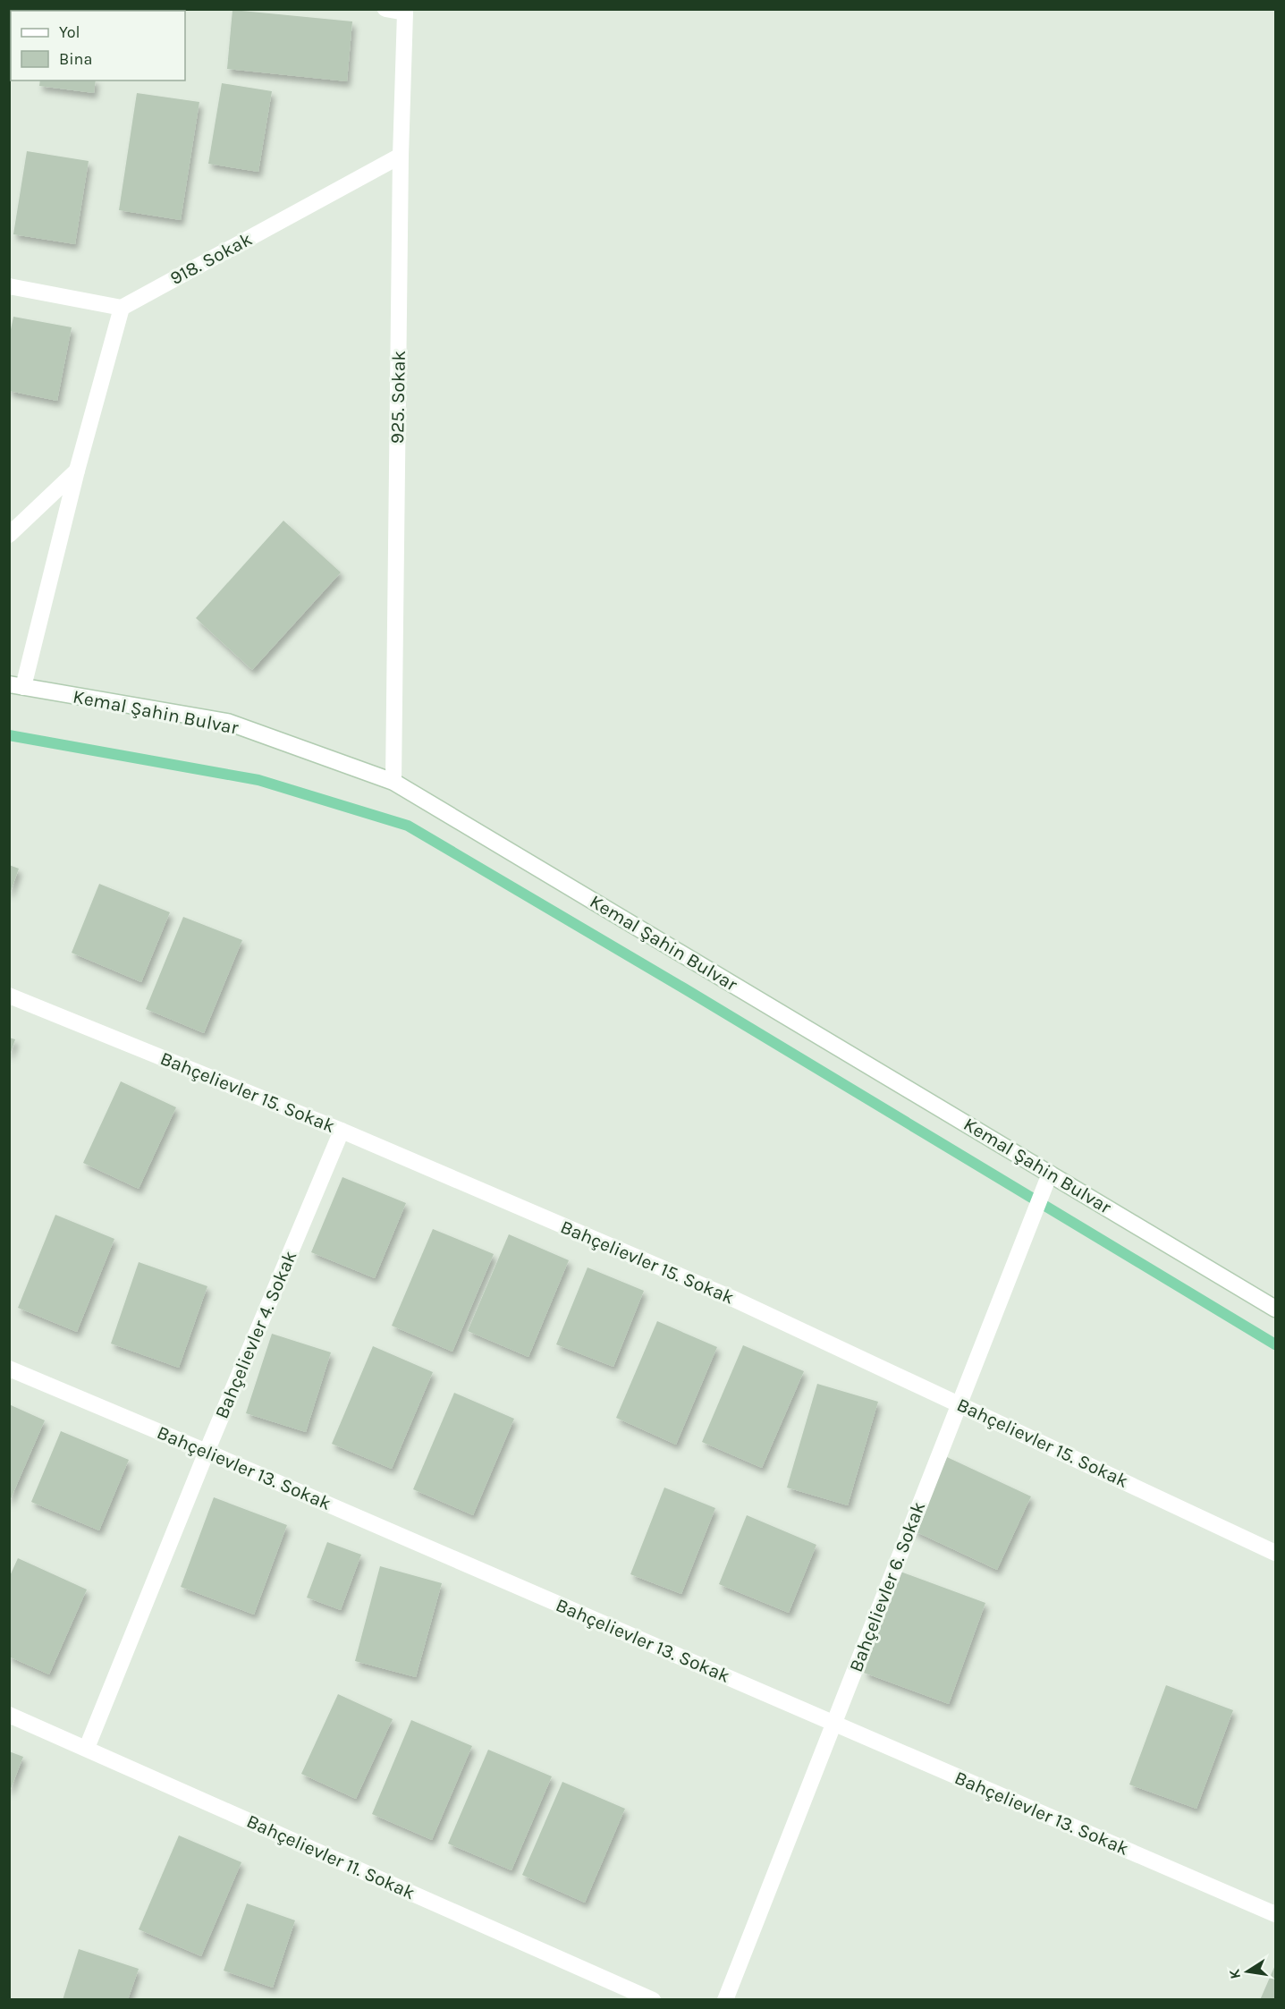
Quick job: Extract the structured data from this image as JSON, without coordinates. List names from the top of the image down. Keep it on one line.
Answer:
{"streets":{"street":["918. Sokak","925. Sokak","Kemal Şahin Bulvar","Bahçelievler 15. Sokak","Bahçelievler 4. Sokak","Bahçelievler 13. Sokak","Bahçelievler 6. Sokak","Bahçelievler 11. Sokak"]},"crossings":[["918. Sokak","925. Sokak"],["925. Sokak","Kemal Şahin Bulvar"],["Kemal Şahin Bulvar","Bahçelievler 6. Sokak"],["Bahçelievler 15. Sokak","Bahçelievler 4. Sokak"],["Bahçelievler 15. Sokak","Bahçelievler 6. Sokak"],["Bahçelievler 4. Sokak","Bahçelievler 13. Sokak"],["Bahçelievler 4. Sokak","Bahçelievler 11. Sokak"],["Bahçelievler 13. Sokak","Bahçelievler 6. Sokak"]],"legend":["Yol","Bina"],"north":"left"}
